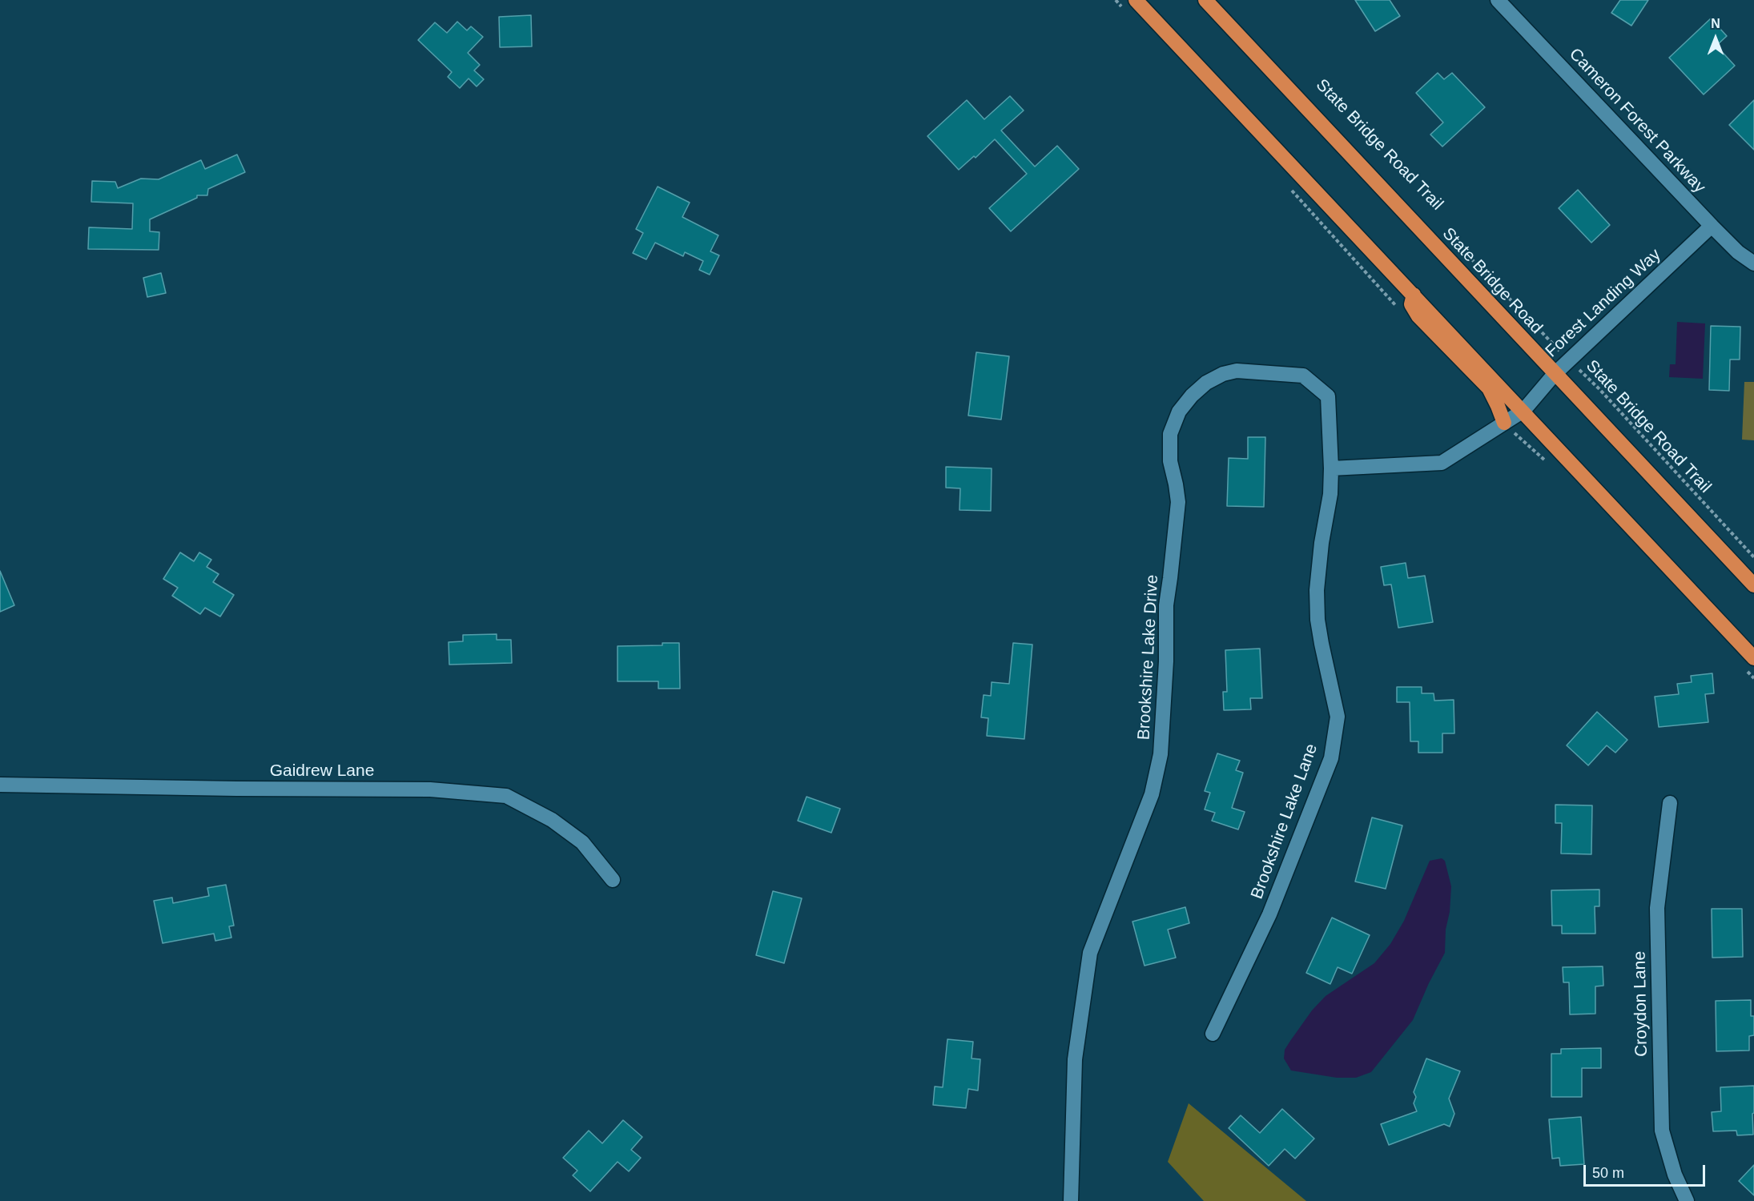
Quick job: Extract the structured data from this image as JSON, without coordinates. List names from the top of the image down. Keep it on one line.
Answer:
{"streets":{"highway":["State Bridge Road"],"street":["Cameron Forest Parkway","Forest Landing Way","Brookshire Lake Drive","Gaidrew Lane","Brookshire Lake Lane","Croydon Lane"],"path":["State Bridge Road Trail"]},"crossings":[["Cameron Forest Parkway","Forest Landing Way"],["State Bridge Road Trail","Forest Landing Way"],["State Bridge Road","Forest Landing Way"],["Brookshire Lake Drive","Brookshire Lake Lane"]],"scale_bar":"50 m","north":"top"}
